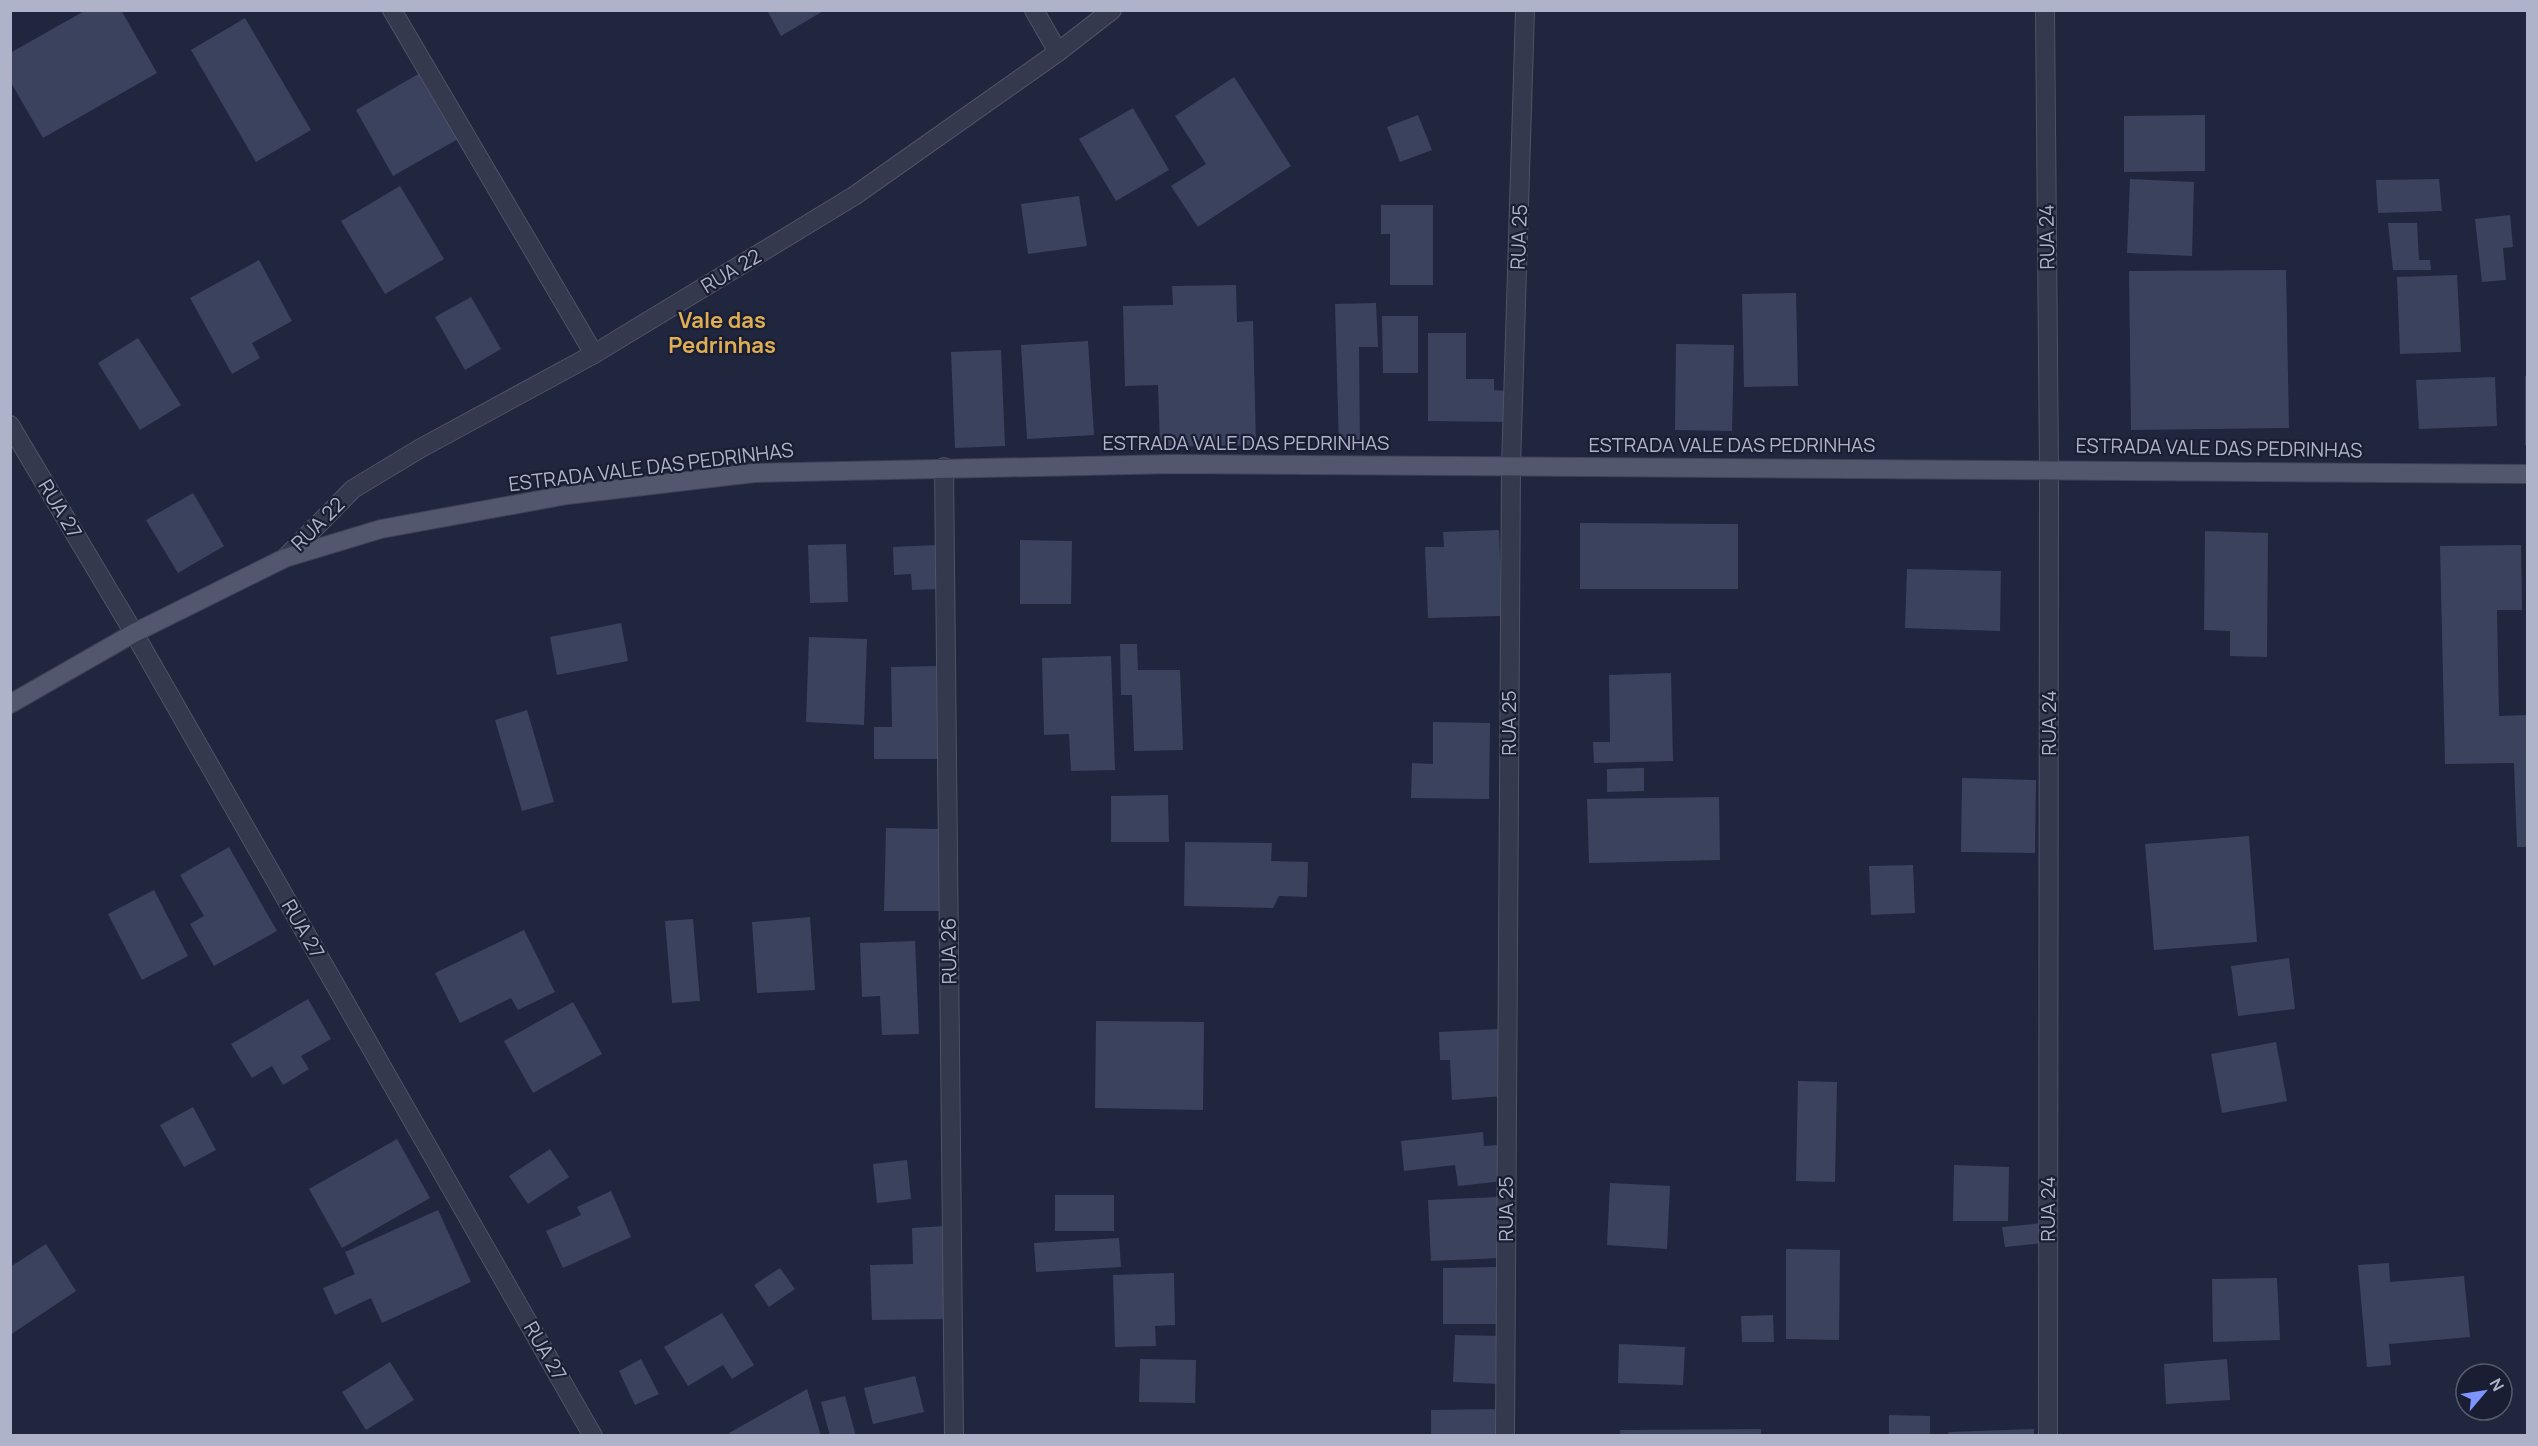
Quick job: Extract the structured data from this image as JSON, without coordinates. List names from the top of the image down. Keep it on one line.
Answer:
{"streets":{"main road":["ESTRADA VALE DAS PEDRINHAS"],"street":["RUA 25","RUA 24","RUA 22","RUA 27","RUA 26"]},"crossings":[["RUA 25","ESTRADA VALE DAS PEDRINHAS"],["RUA 24","ESTRADA VALE DAS PEDRINHAS"],["RUA 22","ESTRADA VALE DAS PEDRINHAS"],["ESTRADA VALE DAS PEDRINHAS","RUA 27"],["ESTRADA VALE DAS PEDRINHAS","RUA 26"]],"districts":["Vale das Pedrinhas"],"north":"top right"}
